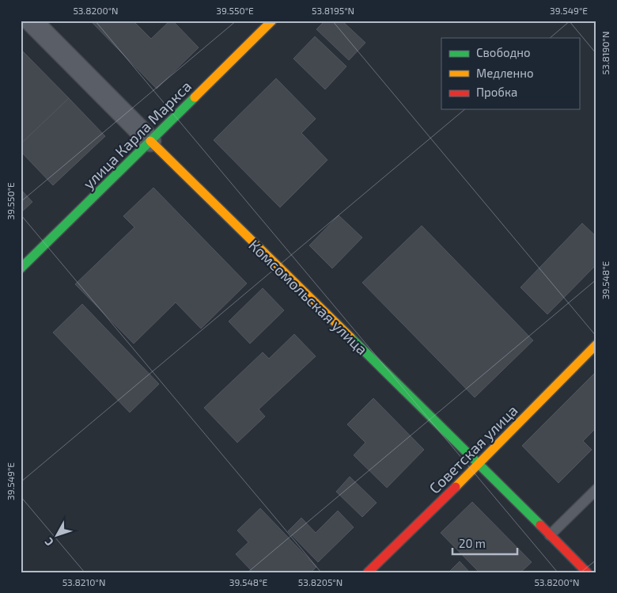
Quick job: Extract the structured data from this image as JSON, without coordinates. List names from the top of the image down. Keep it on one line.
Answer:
{"streets":{"street":["улица Карла Маркса","Комсомольская улица","Советская улица"]},"crossings":[["улица Карла Маркса","Комсомольская улица"],["Комсомольская улица","Советская улица"]],"legend":["Свободно","Медленно","Пробка"],"scale_bar":"20 m","north":"bottom left","coordinates":["53.8200°N","39.550°E","53.8195°N","39.549°E","53.8190°N","39.548°E","53.8210°N","53.8205°N"]}
